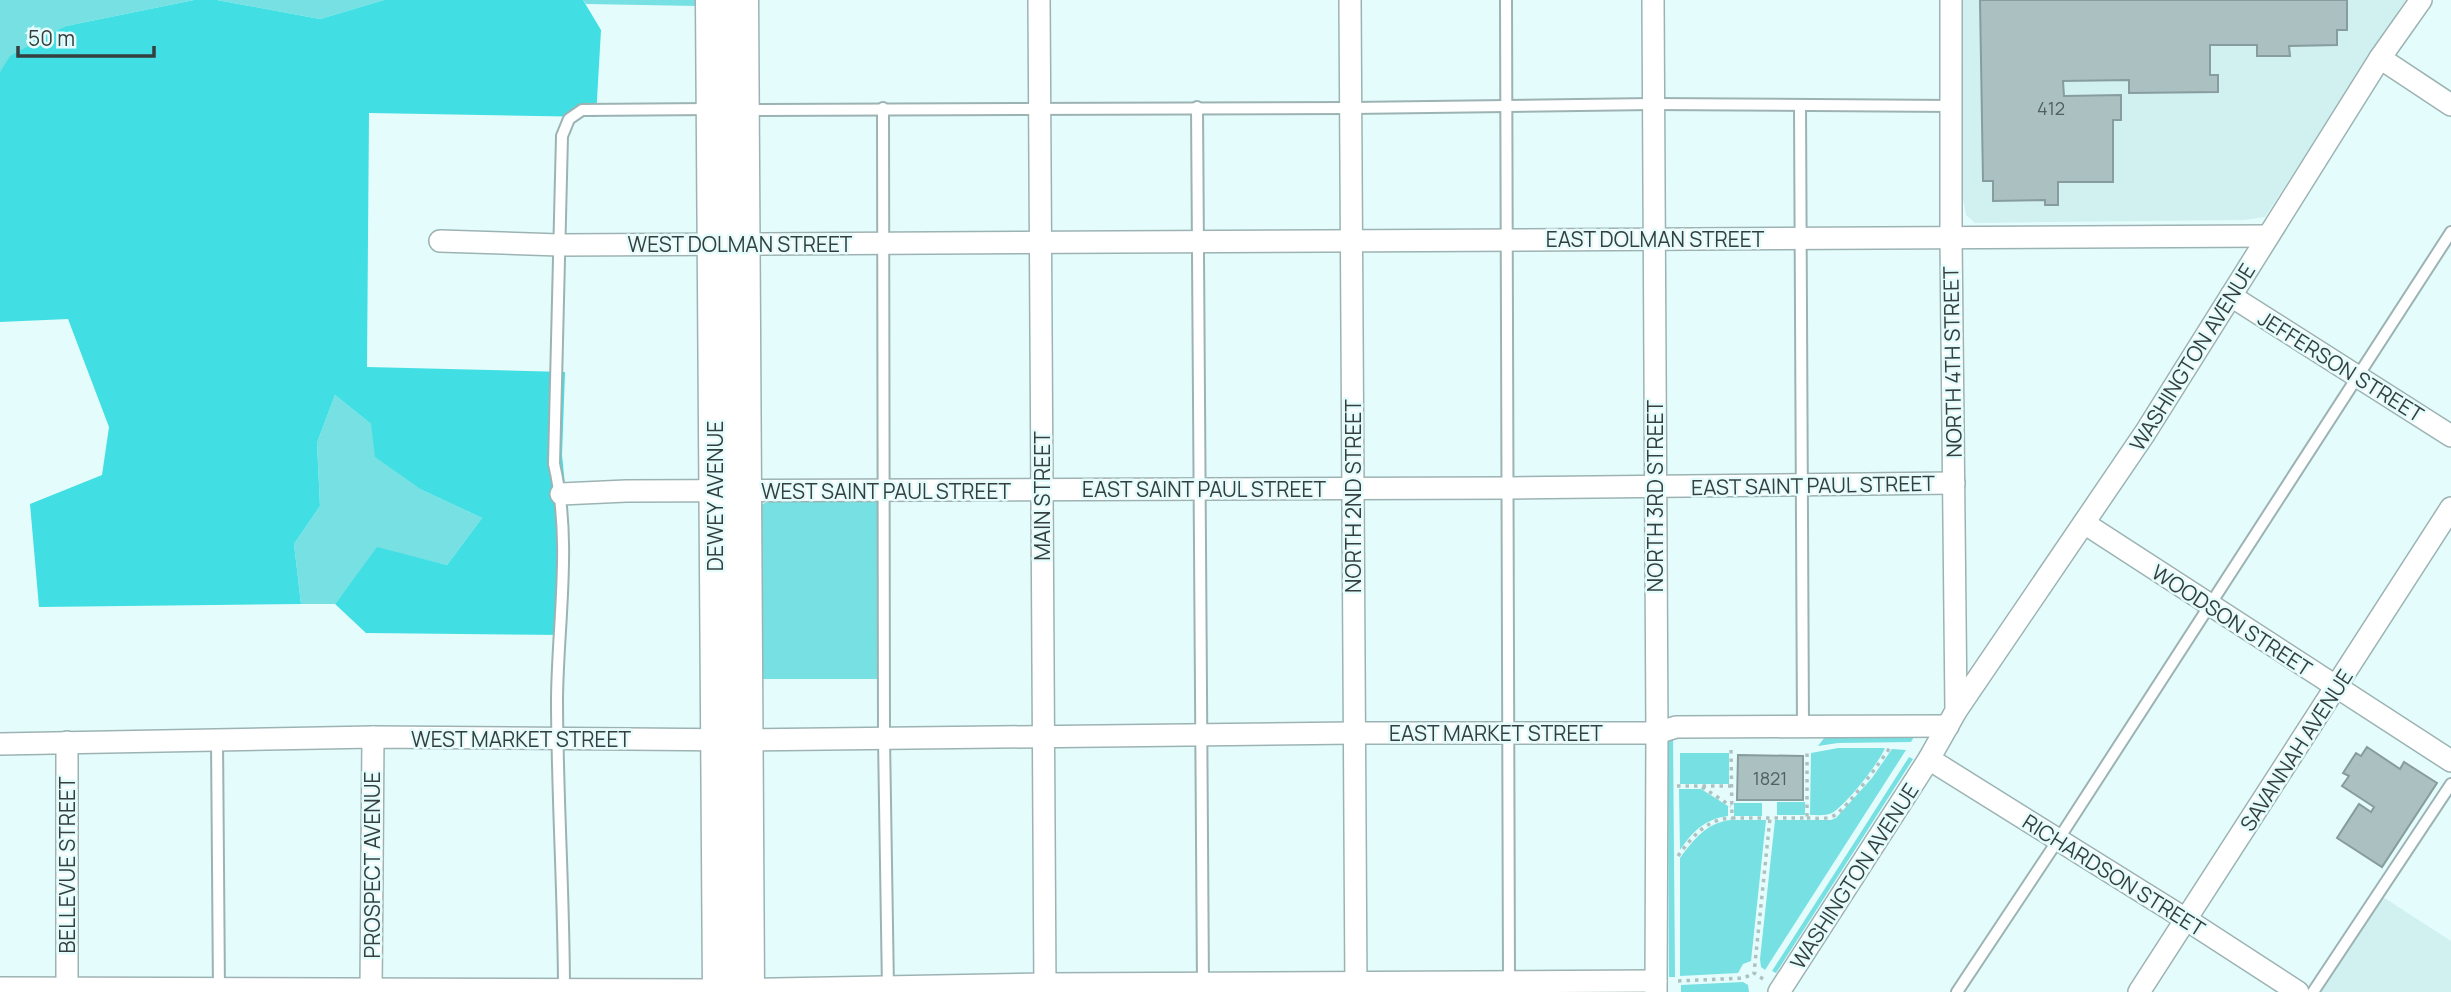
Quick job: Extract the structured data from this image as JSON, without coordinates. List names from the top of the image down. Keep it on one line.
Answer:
{"streets":{"street":["EAST DOLMAN STREET","WEST DOLMAN STREET","WASHINGTON AVENUE","NORTH 4TH STREET","JEFFERSON STREET","EAST SAINT PAUL STREET","WEST SAINT PAUL STREET","DEWEY AVENUE","MAIN STREET","NORTH 2ND STREET","NORTH 3RD STREET","WOODSON STREET","EAST MARKET STREET","WEST MARKET STREET","SAVANNAH AVENUE","BELLEVUE STREET","PROSPECT AVENUE","RICHARDSON STREET"]},"crossings":[["EAST DOLMAN STREET","WEST DOLMAN STREET"],["EAST DOLMAN STREET","WASHINGTON AVENUE"],["EAST DOLMAN STREET","NORTH 4TH STREET"],["EAST DOLMAN STREET","MAIN STREET"],["EAST DOLMAN STREET","NORTH 2ND STREET"],["EAST DOLMAN STREET","NORTH 3RD STREET"],["WEST DOLMAN STREET","DEWEY AVENUE"],["WEST DOLMAN STREET","MAIN STREET"],["WASHINGTON AVENUE","NORTH 4TH STREET"],["WASHINGTON AVENUE","JEFFERSON STREET"],["WASHINGTON AVENUE","WOODSON STREET"],["WASHINGTON AVENUE","EAST MARKET STREET"],["WASHINGTON AVENUE","RICHARDSON STREET"],["NORTH 4TH STREET","EAST SAINT PAUL STREET"],["NORTH 4TH STREET","EAST MARKET STREET"],["EAST SAINT PAUL STREET","WEST SAINT PAUL STREET"],["EAST SAINT PAUL STREET","MAIN STREET"],["EAST SAINT PAUL STREET","NORTH 2ND STREET"],["EAST SAINT PAUL STREET","NORTH 3RD STREET"],["WEST SAINT PAUL STREET","DEWEY AVENUE"],["WEST SAINT PAUL STREET","MAIN STREET"],["DEWEY AVENUE","WEST MARKET STREET"],["MAIN STREET","EAST MARKET STREET"],["MAIN STREET","WEST MARKET STREET"],["NORTH 2ND STREET","EAST MARKET STREET"],["NORTH 3RD STREET","EAST MARKET STREET"],["WOODSON STREET","SAVANNAH AVENUE"],["EAST MARKET STREET","WEST MARKET STREET"],["WEST MARKET STREET","BELLEVUE STREET"],["WEST MARKET STREET","PROSPECT AVENUE"],["SAVANNAH AVENUE","RICHARDSON STREET"]],"house_numbers":["412","1821"],"scale_bar":"50 m"}
